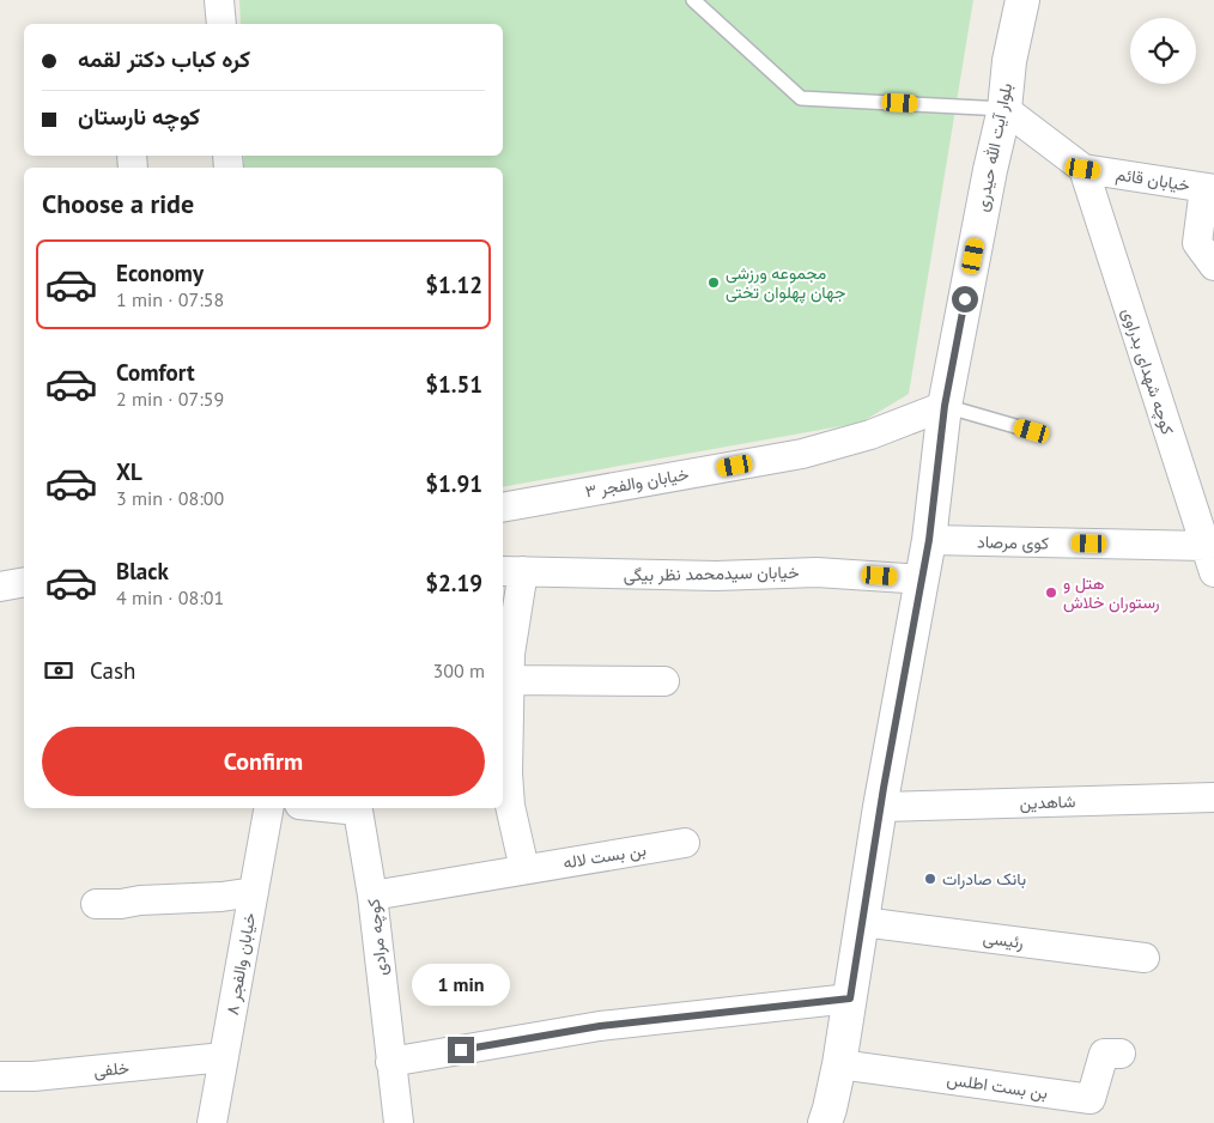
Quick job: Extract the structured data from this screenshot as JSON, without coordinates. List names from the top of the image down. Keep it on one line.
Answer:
{"streets":{"main road":["بلوار آیت الله حیدری"],"street":["خیابان قائم","کوچه شهدای بدراوی","خیابان والفجر ۳","کوی مرصاد","خیابان سیدمحمد نظر بیگی","شاهدین","بن بست لاله","کوچه مرادی","رئیسی","خیابان والفجر ۸","خلفی","بن بست اطلس"]},"crossings":[["بلوار آیت الله حیدری","خیابان قائم"],["بلوار آیت الله حیدری","خیابان والفجر ۳"],["بلوار آیت الله حیدری","کوی مرصاد"],["بلوار آیت الله حیدری","خیابان سیدمحمد نظر بیگی"],["بلوار آیت الله حیدری","شاهدین"],["بلوار آیت الله حیدری","رئیسی"],["بلوار آیت الله حیدری","بن بست اطلس"],["خیابان قائم","کوچه شهدای بدراوی"],["کوچه شهدای بدراوی","کوی مرصاد"],["بن بست لاله","کوچه مرادی"],["خیابان والفجر ۸","خلفی"]],"places":["مجموعه ورزشی جهان پهلوان تختی","هتل و رستوران خلاش","بانک صادرات"],"page":{"banner":["کره کباب دکتر لقمه","کوچه نارستان"],"heading":"Choose a ride","list":[{"name":"Economy","note":"1 min · 07:58","value":"$1.12"},{"name":"Comfort","note":"2 min · 07:59","value":"$1.51"},{"name":"XL","note":"3 min · 08:00","value":"$1.91"},{"name":"Black","note":"4 min · 08:01","value":"$2.19"}],"pay":["Cash","300 m"],"buttons":"Confirm","bubble":"1 min"}}
